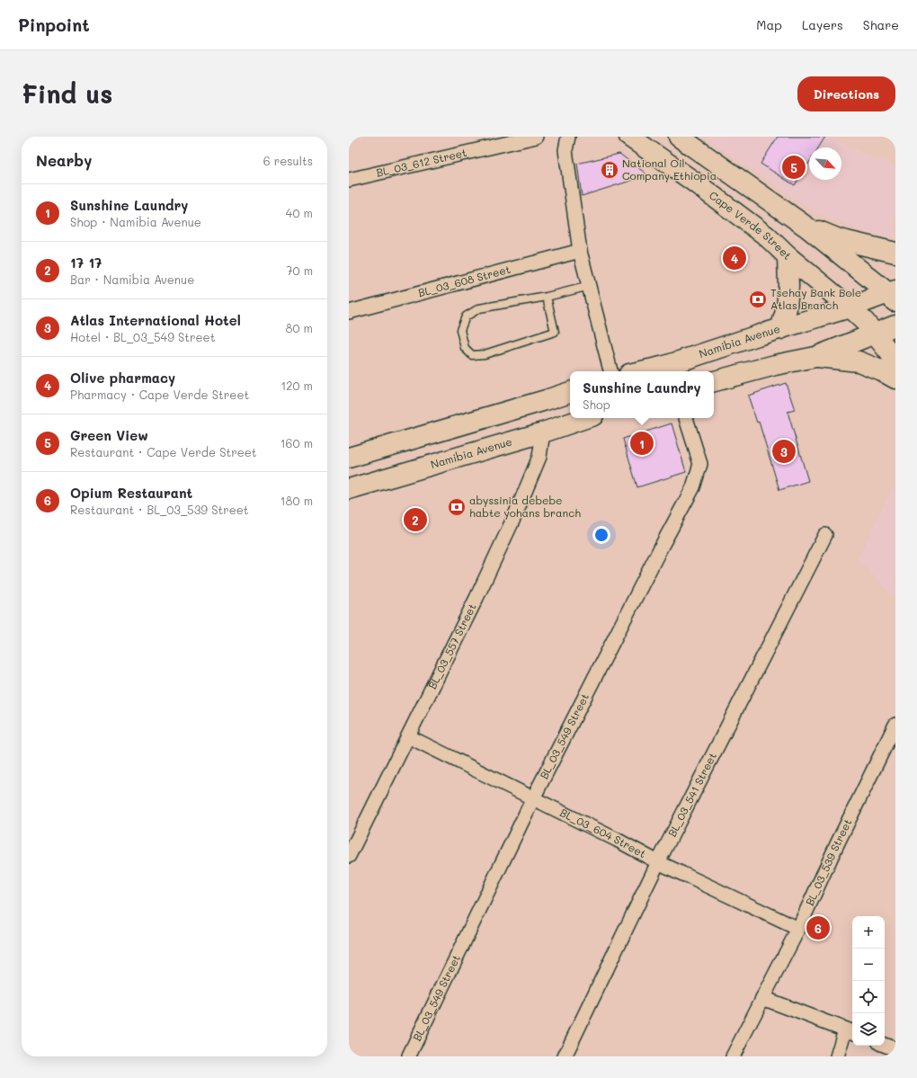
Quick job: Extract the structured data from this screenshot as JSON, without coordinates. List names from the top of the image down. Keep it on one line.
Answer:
{"streets":{"main road":["Cape Verde Street","Namibia Avenue"],"street":["BL_03_612 Street","BL_03_608 Street","BL_03_557 Street","BL_03_549 Street","BL_03_541 Street","BL_03_604 Street","BL_03_539 Street"]},"crossings":[["Cape Verde Street","Namibia Avenue"],["Namibia Avenue","BL_03_557 Street"],["BL_03_557 Street","BL_03_604 Street"],["BL_03_549 Street","BL_03_604 Street"],["BL_03_541 Street","BL_03_604 Street"],["BL_03_604 Street","BL_03_539 Street"]],"places":{"building":["National Oil Company Ethiopia"],"bank":["Tsehay Bank Bole Atlas Branch","abyssinia debebe habte yohans branch"]},"north":"bottom right","page":{"header":"Pinpoint","nav":["Map","Layers","Share"],"buttons":"Directions","title":"Find us","heading":["Nearby","6 results"],"pins":["5","4","1","3","2","6"],"list":[{"mark":"1","name":"Sunshine Laundry","note":"Shop · Namibia Avenue","value":"40 m"},{"mark":"2","name":"17 17","note":"Bar · Namibia Avenue","value":"70 m"},{"mark":"3","name":"Atlas International Hotel","note":"Hotel · BL_03_549 Street","value":"80 m"},{"mark":"4","name":"Olive pharmacy","note":"Pharmacy · Cape Verde Street","value":"120 m"},{"mark":"5","name":"Green View","note":"Restaurant · Cape Verde Street","value":"160 m"},{"mark":"6","name":"Opium Restaurant","note":"Restaurant · BL_03_539 Street","value":"180 m"}],"popup":["Sunshine Laundry","Shop"],"map_buttons":["+","−"]}}
